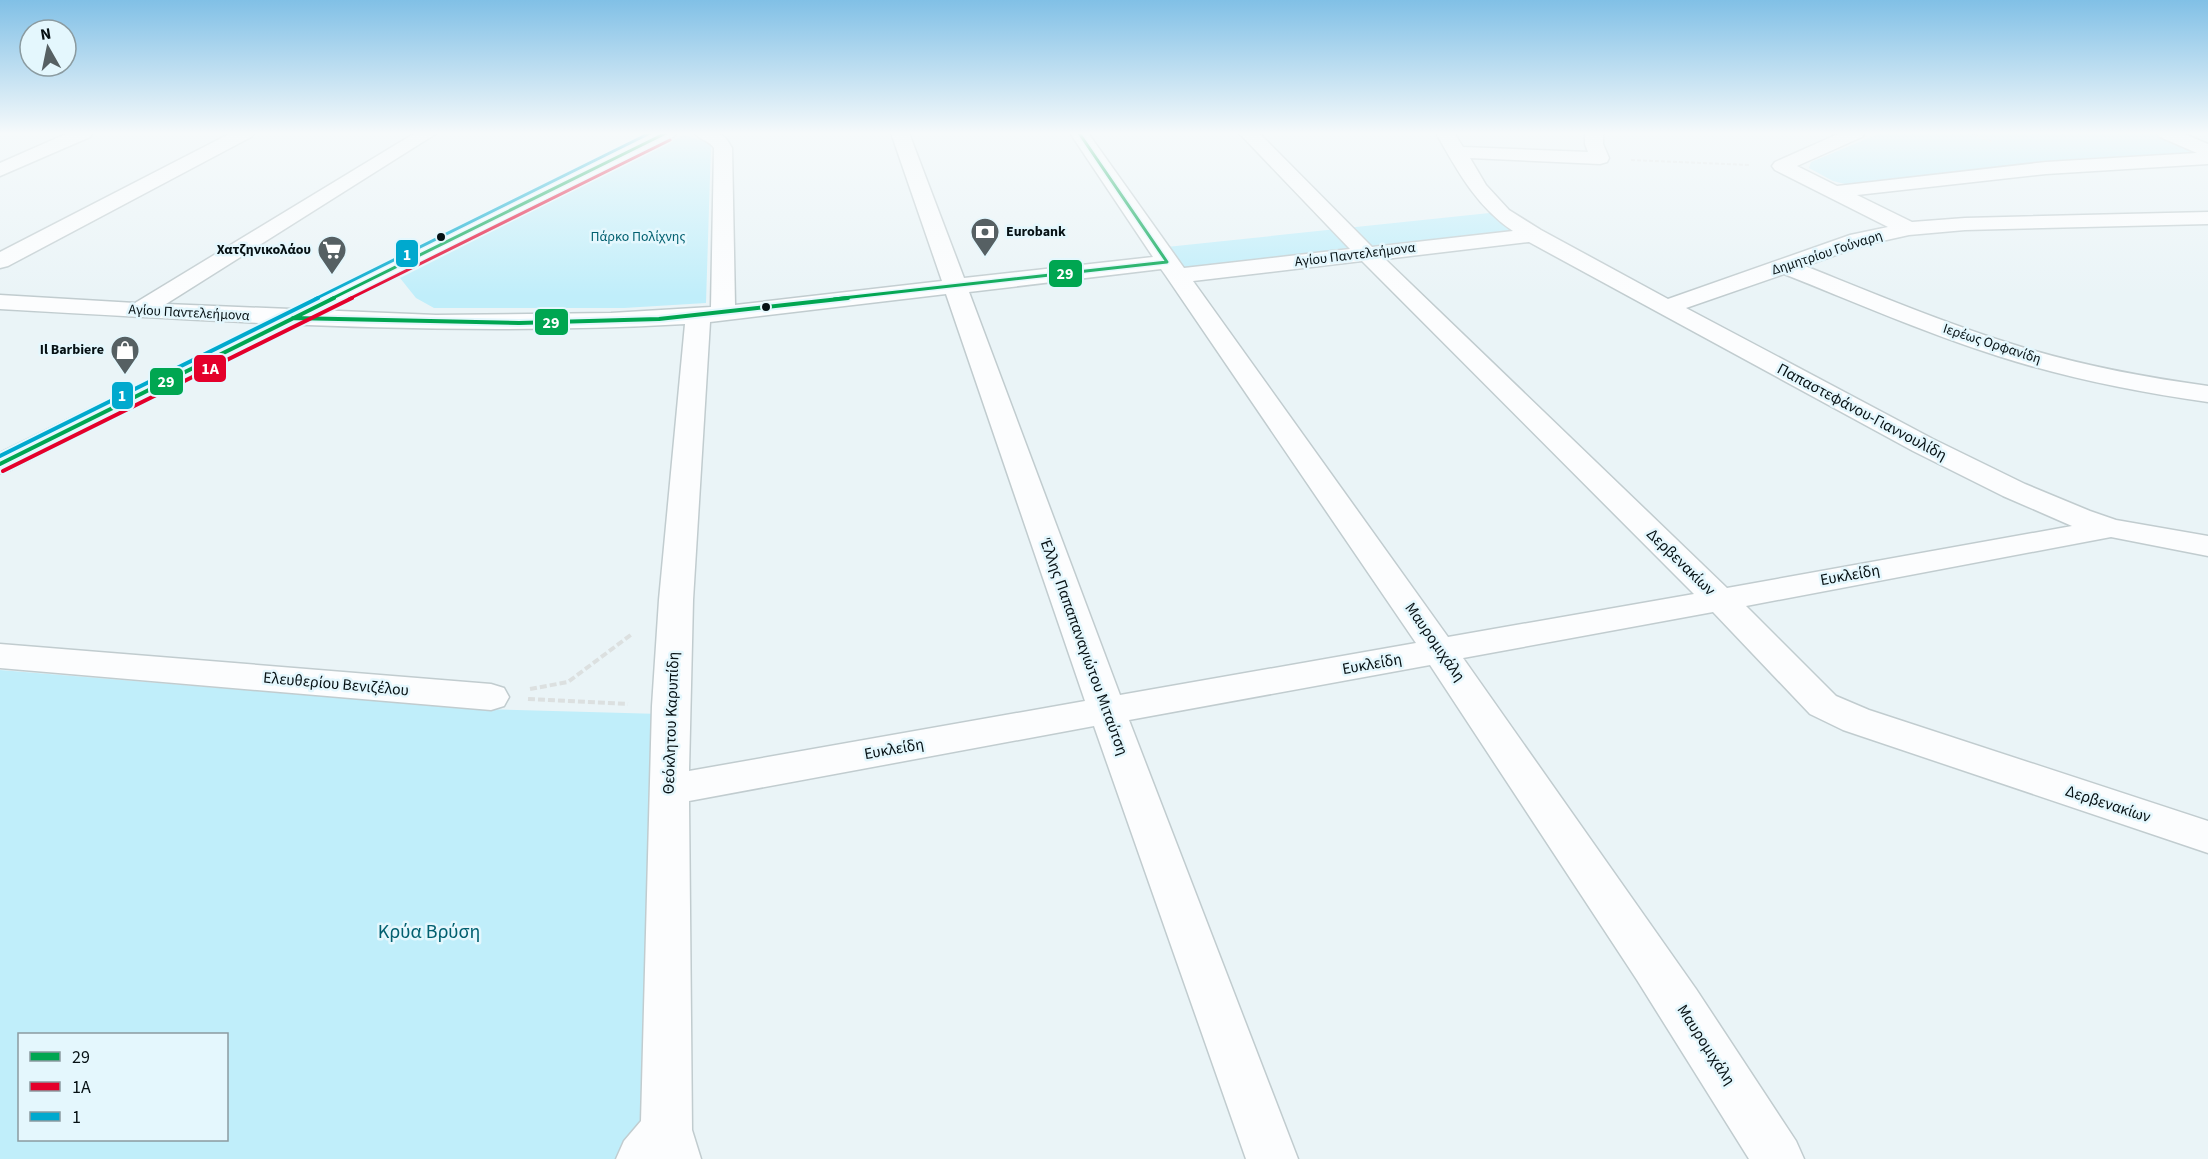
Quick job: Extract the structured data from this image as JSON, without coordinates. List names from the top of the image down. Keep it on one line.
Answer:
{"streets":{"street":["Δημητρίου Γούναρη","Αγίου Παντελεήμονα","Ιερέως Ορφανίδη","Παπαστεφάνου-Γιαννουλίδη","Δερβενακίων","Ευκλείδη","Μαυρομιχάλη","Έλλης Παπαπαναγιώτου Μιταύτση","Ελευθερίου Βενιζέλου","Θεόκλητου Καρυπίδη"]},"crossings":[["Δημητρίου Γούναρη","Ιερέως Ορφανίδη"],["Δημητρίου Γούναρη","Παπαστεφάνου-Γιαννουλίδη"],["Αγίου Παντελεήμονα","Παπαστεφάνου-Γιαννουλίδη"],["Αγίου Παντελεήμονα","Δερβενακίων"],["Αγίου Παντελεήμονα","Μαυρομιχάλη"],["Αγίου Παντελεήμονα","Έλλης Παπαπαναγιώτου Μιταύτση"],["Αγίου Παντελεήμονα","Θεόκλητου Καρυπίδη"],["Παπαστεφάνου-Γιαννουλίδη","Ευκλείδη"],["Δερβενακίων","Ευκλείδη"],["Ευκλείδη","Μαυρομιχάλη"],["Ευκλείδη","Έλλης Παπαπαναγιώτου Μιταύτση"],["Ευκλείδη","Θεόκλητου Καρυπίδη"]],"parks":["Πάρκο Πολίχνης","Κρύα Βρύση"],"places":{"bank":["Eurobank"],"supermarket":["Χατζηνικολάου"],"shop":["Il Barbiere"]},"lines":["transit line 29","transit line 1Α","transit line 1"],"legend":["29","1Α","1"],"north":"top"}
